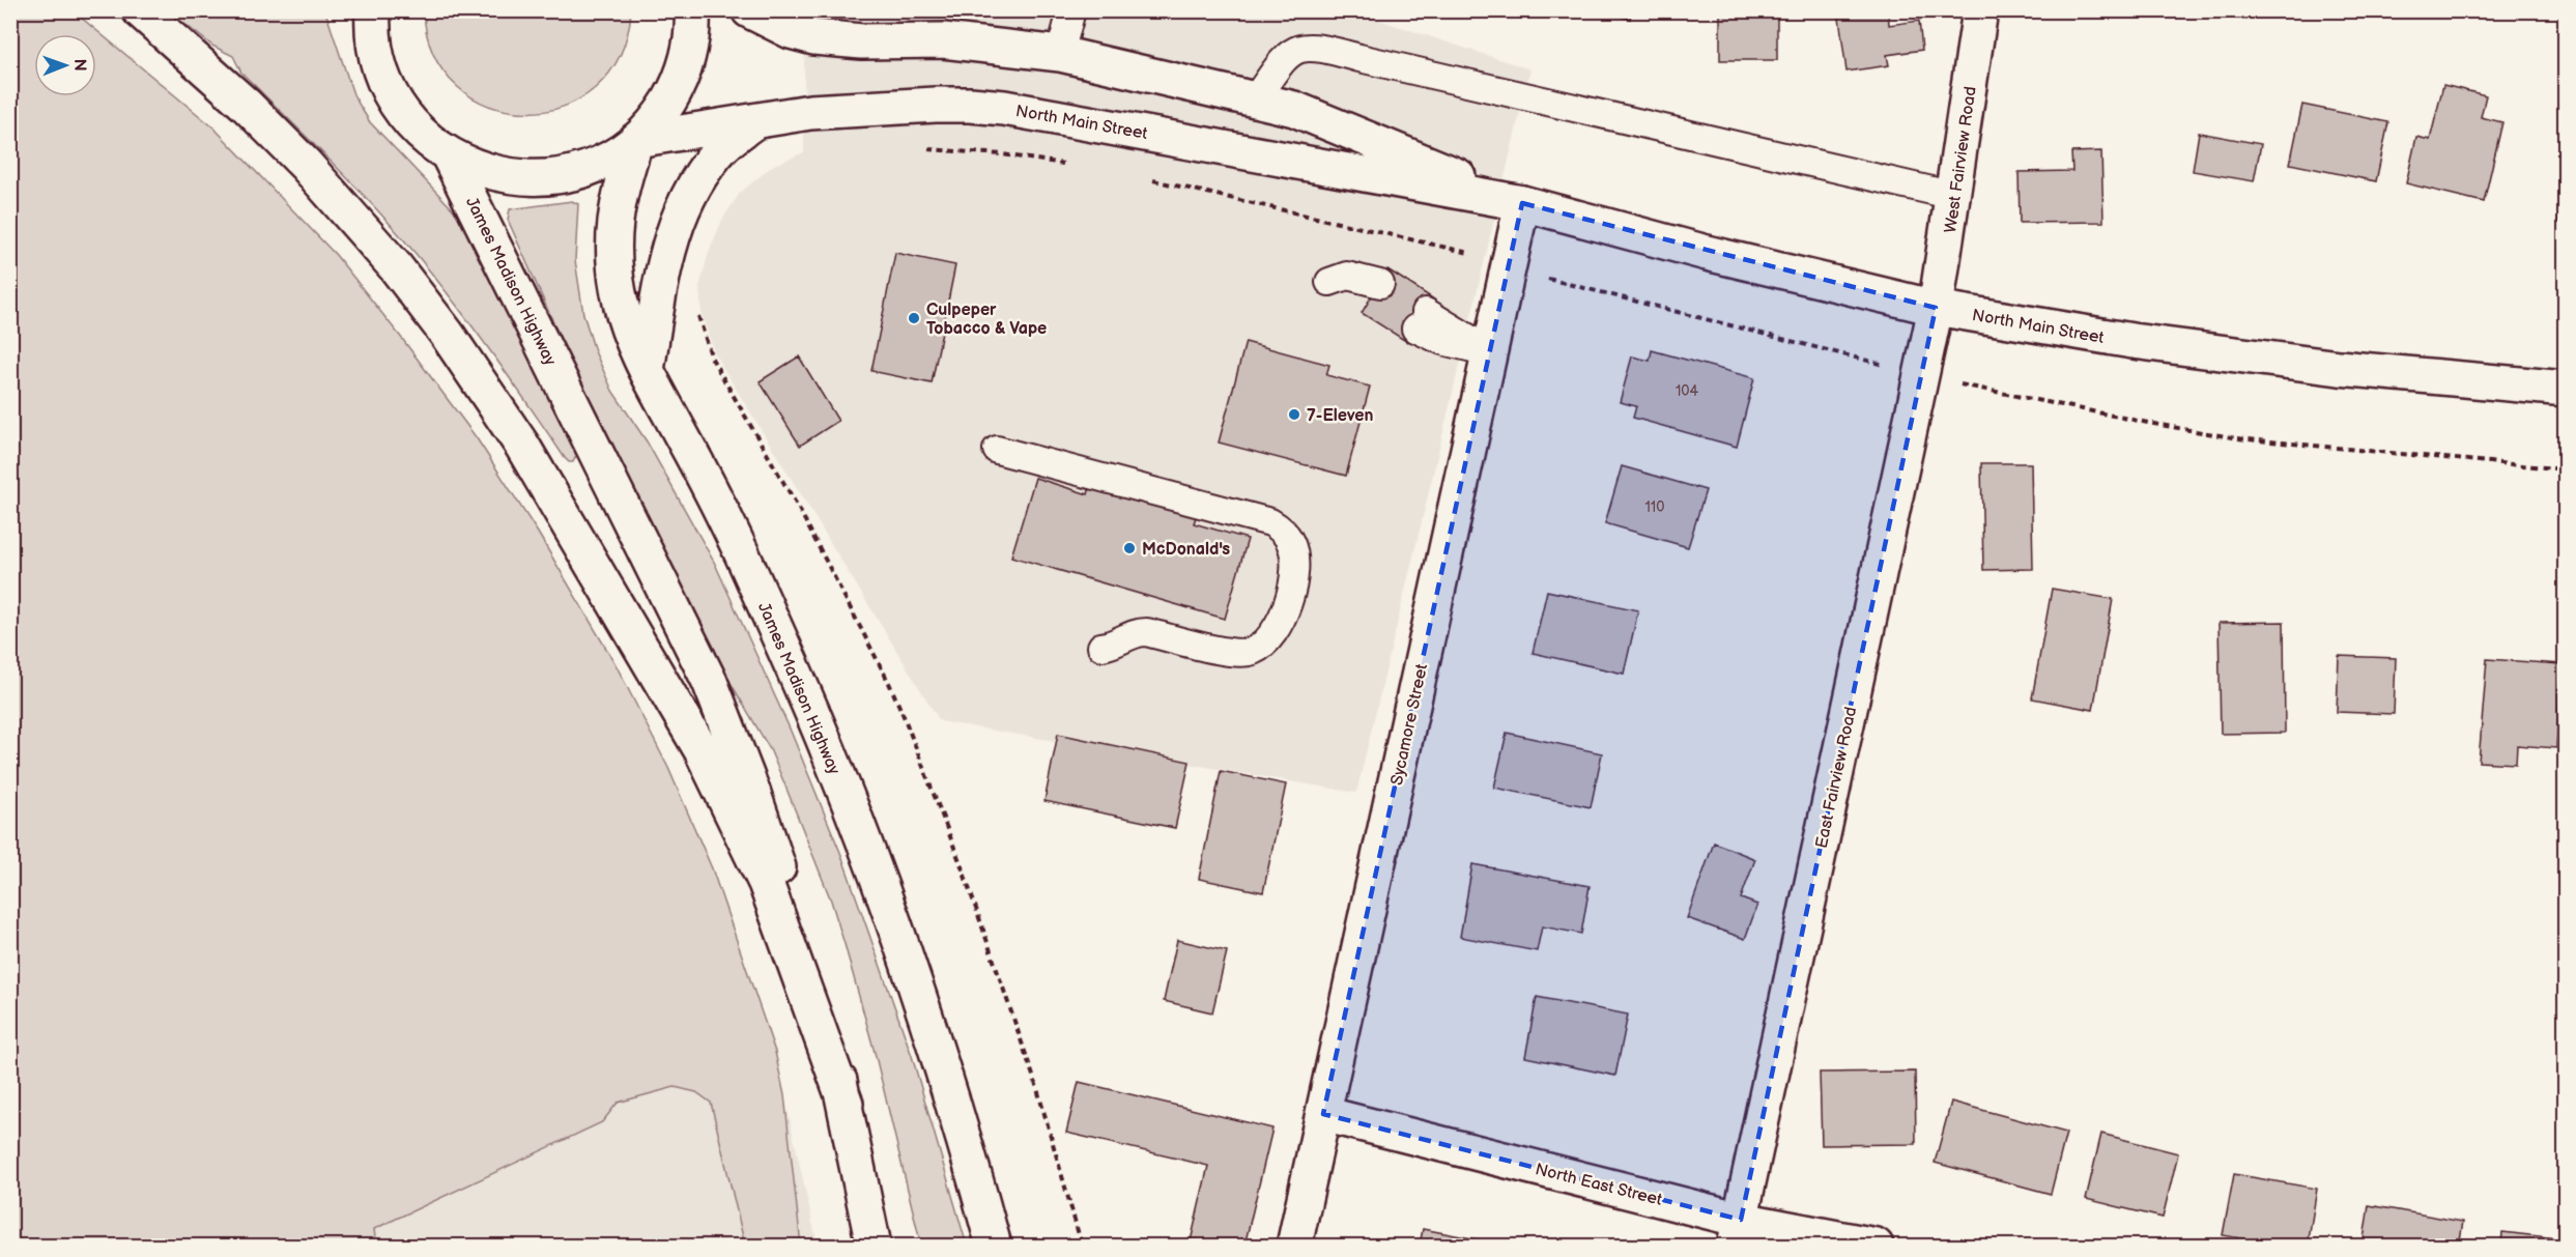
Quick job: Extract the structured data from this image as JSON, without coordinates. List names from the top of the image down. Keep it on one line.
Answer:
{"streets":{"main road":["North Main Street","West Fairview Road","James Madison Highway","Sycamore Street","East Fairview Road","North East Street"]},"crossings":[["North Main Street","West Fairview Road"],["North Main Street","James Madison Highway"],["North Main Street","Sycamore Street"],["North Main Street","East Fairview Road"],["West Fairview Road","East Fairview Road"],["Sycamore Street","North East Street"],["East Fairview Road","North East Street"]],"places":["Culpeper Tobacco & Vape","7-Eleven","McDonald's"],"house_numbers":["104","110"],"north":"right"}
